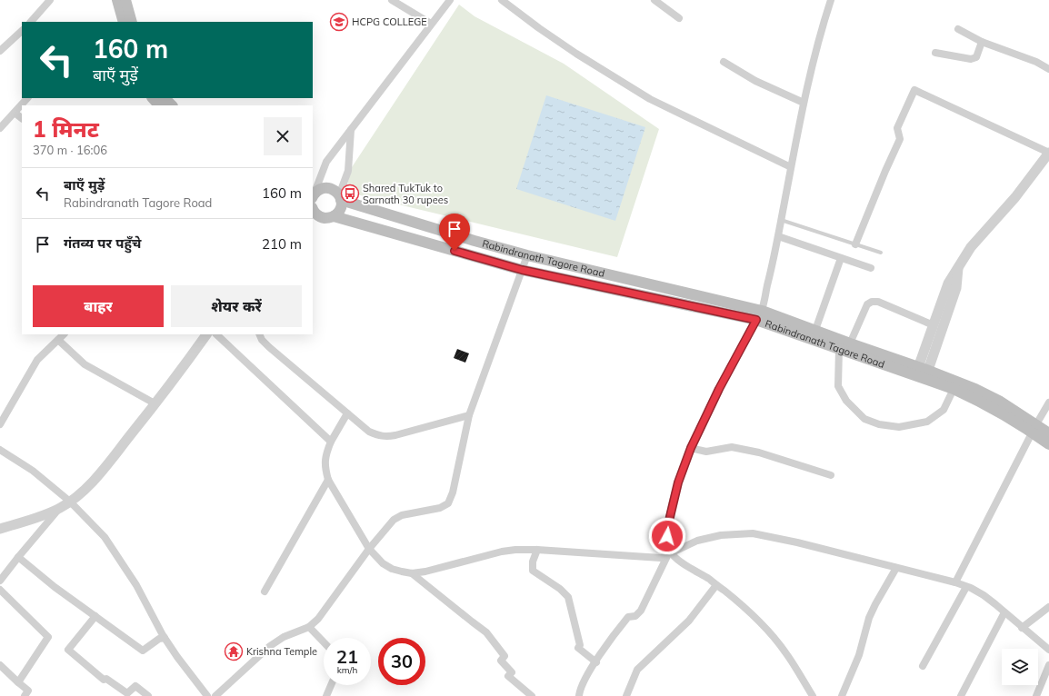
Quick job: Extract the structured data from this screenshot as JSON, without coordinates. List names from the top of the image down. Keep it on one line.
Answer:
{"streets":{"main road":["Rabindranath Tagore Road"]},"places":{"school or university":["HCPG COLLEGE"],"bus stop":["Shared TukTuk to Sarnath 30 rupees"],"temple":["Krishna Temple"]},"page":{"turn":["160 m","बाएँ मुड़ें"],"heading":["1 मिनट","370 m · 16:06"],"list":[{"name":"बाएँ मुड़ें","note":"Rabindranath Tagore Road","value":"160 m"},{"name":"गंतव्य पर पहुँचे","value":"210 m"}],"buttons":["बाहर","शेयर करें"],"speed":"21 km/h","limit":"30"}}
